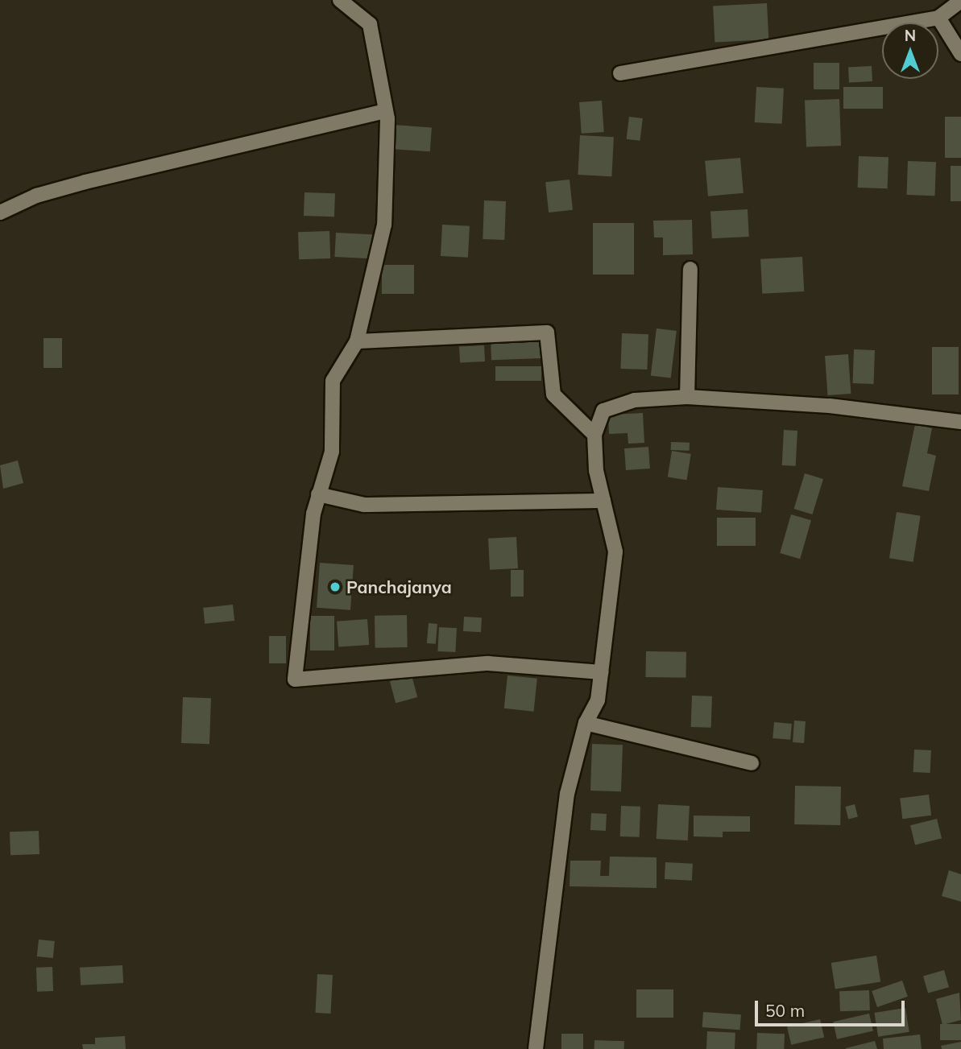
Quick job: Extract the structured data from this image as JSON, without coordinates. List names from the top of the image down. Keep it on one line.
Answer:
{"places":["Panchajanya"],"scale_bar":"50 m","north":"top"}
